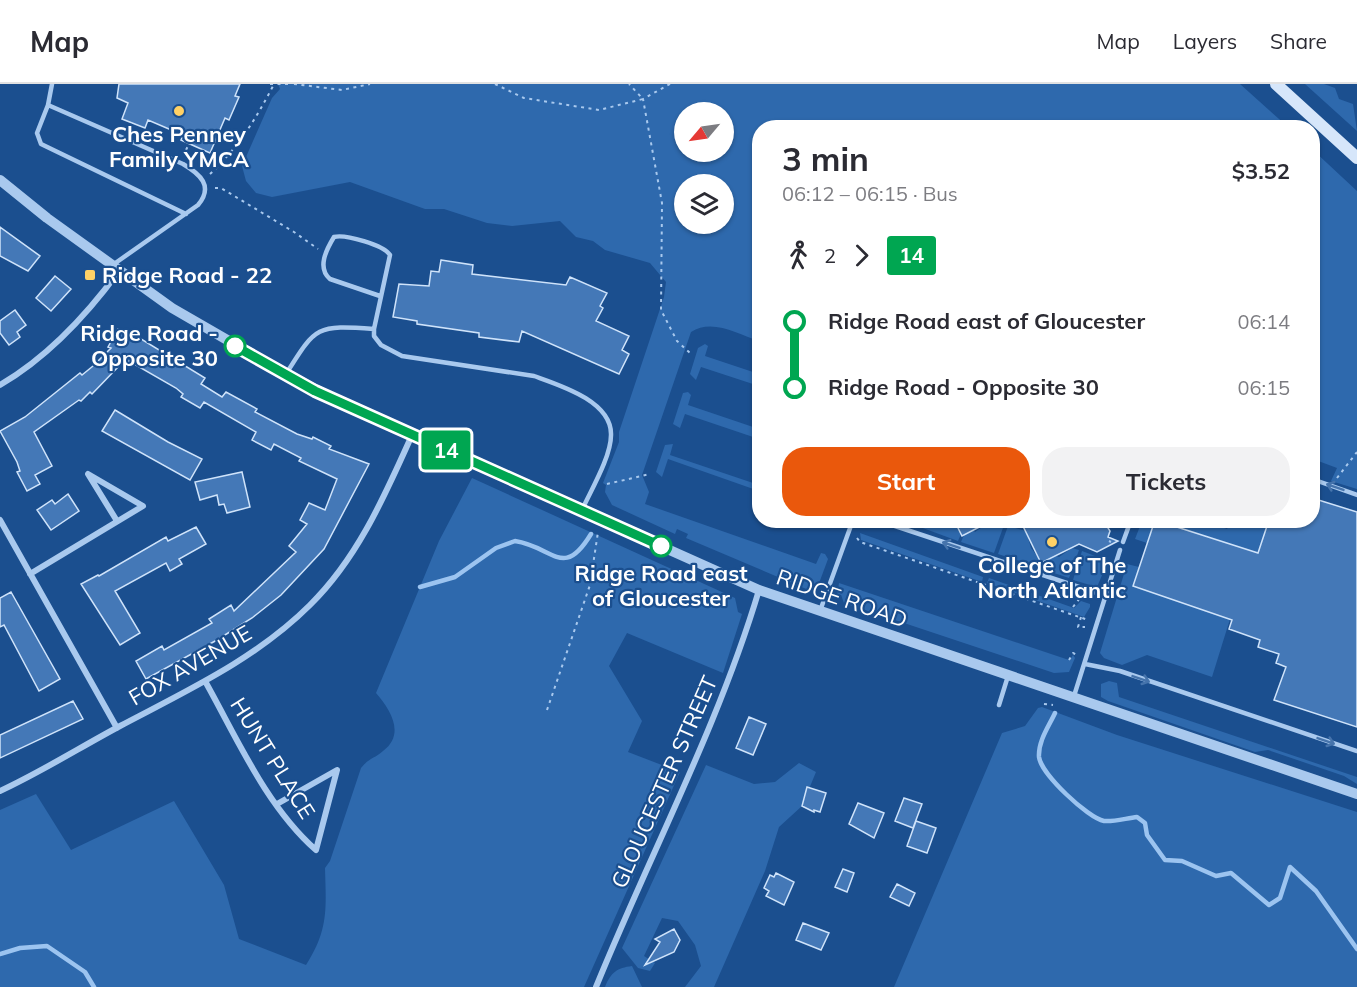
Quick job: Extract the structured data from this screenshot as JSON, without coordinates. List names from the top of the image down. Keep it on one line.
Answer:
{"streets":{"street":["RIDGE ROAD","FOX AVENUE","HUNT PLACE","GLOUCESTER STREET"]},"crossings":[["RIDGE ROAD","FOX AVENUE"],["RIDGE ROAD","GLOUCESTER STREET"],["FOX AVENUE","HUNT PLACE"]],"places":{"other":["Ches Penney Family YMCA","Ridge Road - Opposite 30","College of The North Atlantic","Ridge Road east of Gloucester"],"transit":["Ridge Road - 22"]},"lines":["bus line 14"],"north":"bottom left","page":{"header":"Map","nav":["Map","Layers","Share"],"on_map":"14","heading":["3 min","06:12 – 06:15 · Bus","$3.52"],"legs":["2","14"],"list":[{"name":"Ridge Road east of Gloucester","value":"06:14"},{"name":"Ridge Road - Opposite 30","value":"06:15"}],"buttons":["Start","Tickets"]}}
